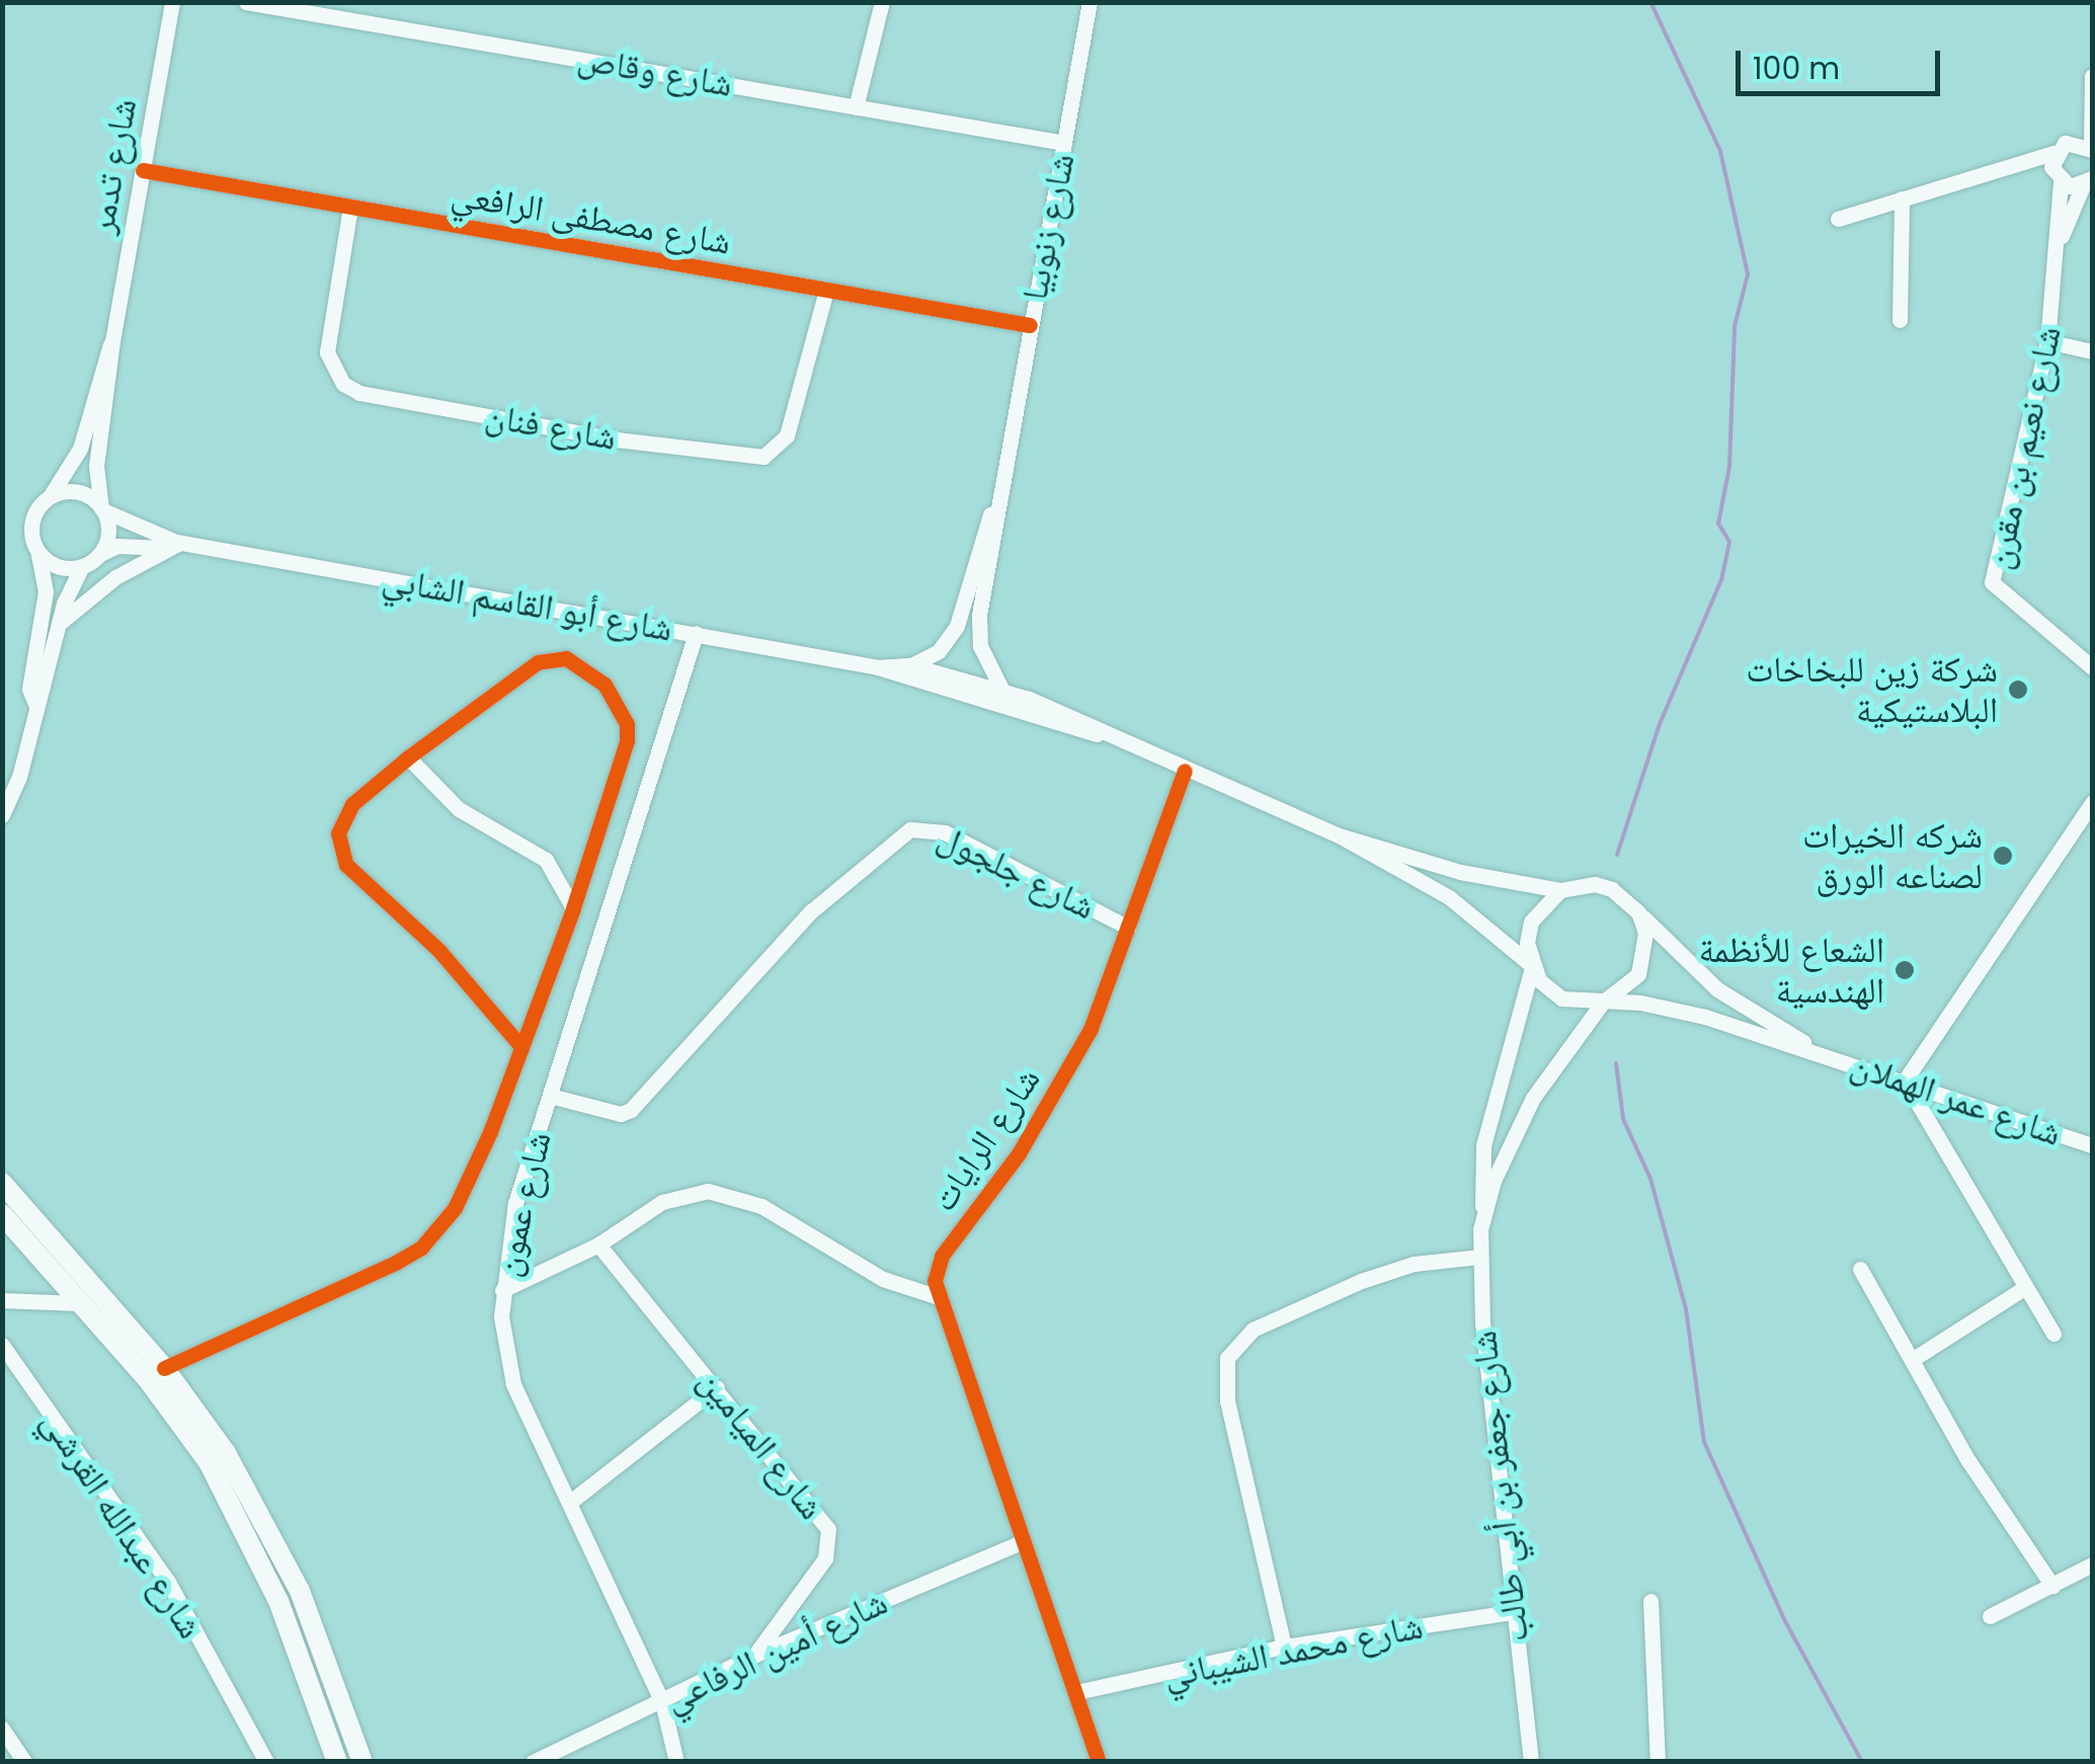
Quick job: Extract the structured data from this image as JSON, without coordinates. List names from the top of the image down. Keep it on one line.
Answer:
{"streets":{"street":["شارع وقاص","شارع تدمر","شارع مصطفى الرافعي","شارع زنوبيا","شارع فنان","شارع نعيم بن مقرن","شارع أبو القاسم الشابي","شارع جلجول","شارع عمر الهملان","شارع الرايات","شارع عمون","شارع الميامين","شارع جعفر بن أبي طالب","شارع عبدالله القرشي","شارع أمين الرفاعي","شارع محمد الشيباني"]},"crossings":[["شارع وقاص","شارع زنوبيا"],["شارع تدمر","شارع مصطفى الرافعي"],["شارع تدمر","شارع أبو القاسم الشابي"],["شارع مصطفى الرافعي","شارع زنوبيا"],["شارع مصطفى الرافعي","شارع فنان"],["شارع زنوبيا","شارع أبو القاسم الشابي"],["شارع أبو القاسم الشابي","شارع عمر الهملان"],["شارع أبو القاسم الشابي","شارع الرايات"],["شارع أبو القاسم الشابي","شارع عمون"],["شارع أبو القاسم الشابي","شارع جعفر بن أبي طالب"],["شارع جلجول","شارع الرايات"],["شارع جلجول","شارع عمون"],["شارع عمر الهملان","شارع جعفر بن أبي طالب"],["شارع عمون","شارع أمين الرفاعي"],["شارع الميامين","شارع أمين الرفاعي"],["شارع جعفر بن أبي طالب","شارع محمد الشيباني"]],"places":["شركة زين للبخاخات البلاستيكية","شركه الخيرات لصناعه الورق","الشعاع للأنظمة الهندسية"],"scale_bar":"100 m"}
